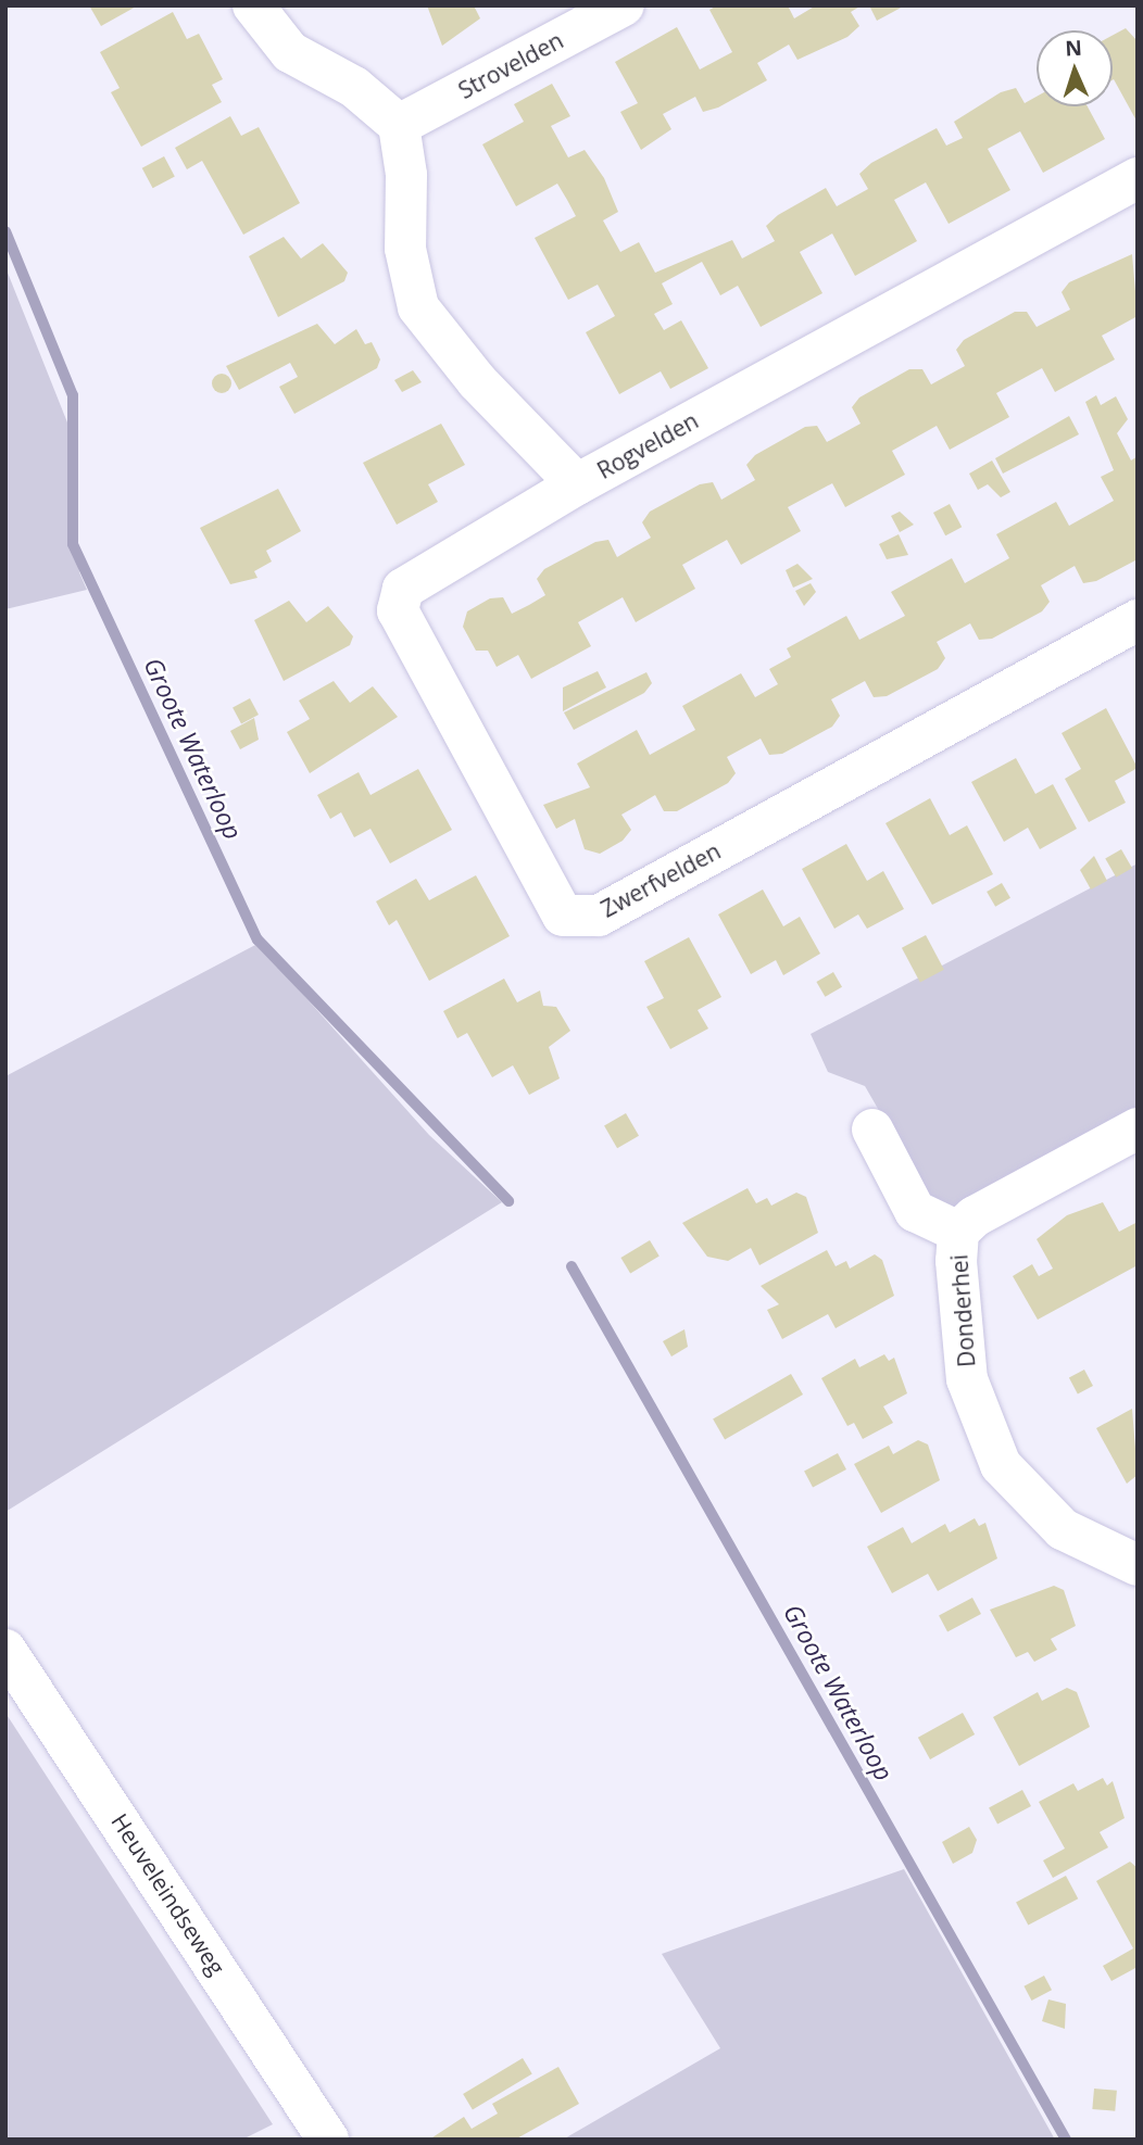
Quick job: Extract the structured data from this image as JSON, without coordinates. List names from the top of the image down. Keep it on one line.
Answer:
{"streets":{"street":["Strovelden","Rogvelden","Zwerfvelden","Donderhei","Heuveleindseweg"]},"crossings":[["Strovelden","Rogvelden"],["Rogvelden","Zwerfvelden"]],"water":["Groote Waterloop"],"north":"top"}
